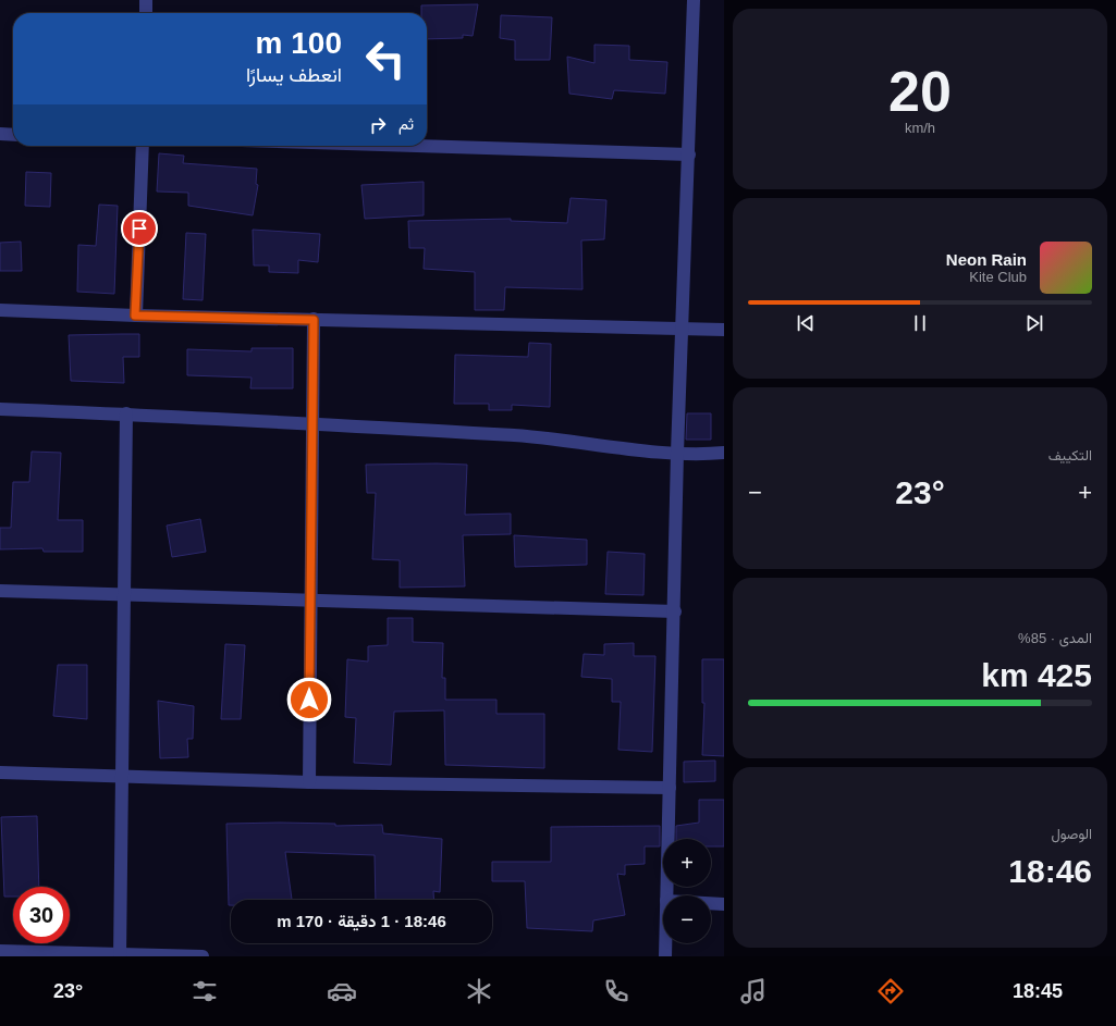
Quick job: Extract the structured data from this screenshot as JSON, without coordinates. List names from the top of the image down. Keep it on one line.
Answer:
{"page":{"tile":[["20","km/h"],"التكييف",["المدى · 85%","425 km"],["الوصول","18:46"]],"turn":["100 m","انعطف يسارًا"],"then":"ثم","song":["Neon Rain","Kite Club"],"heat":["−","23°","+"],"map_buttons":["+","−"],"limit":"30","trip":"18:46 · 1 دقيقة · 170 m","tabs":["18:45","23°"]}}
